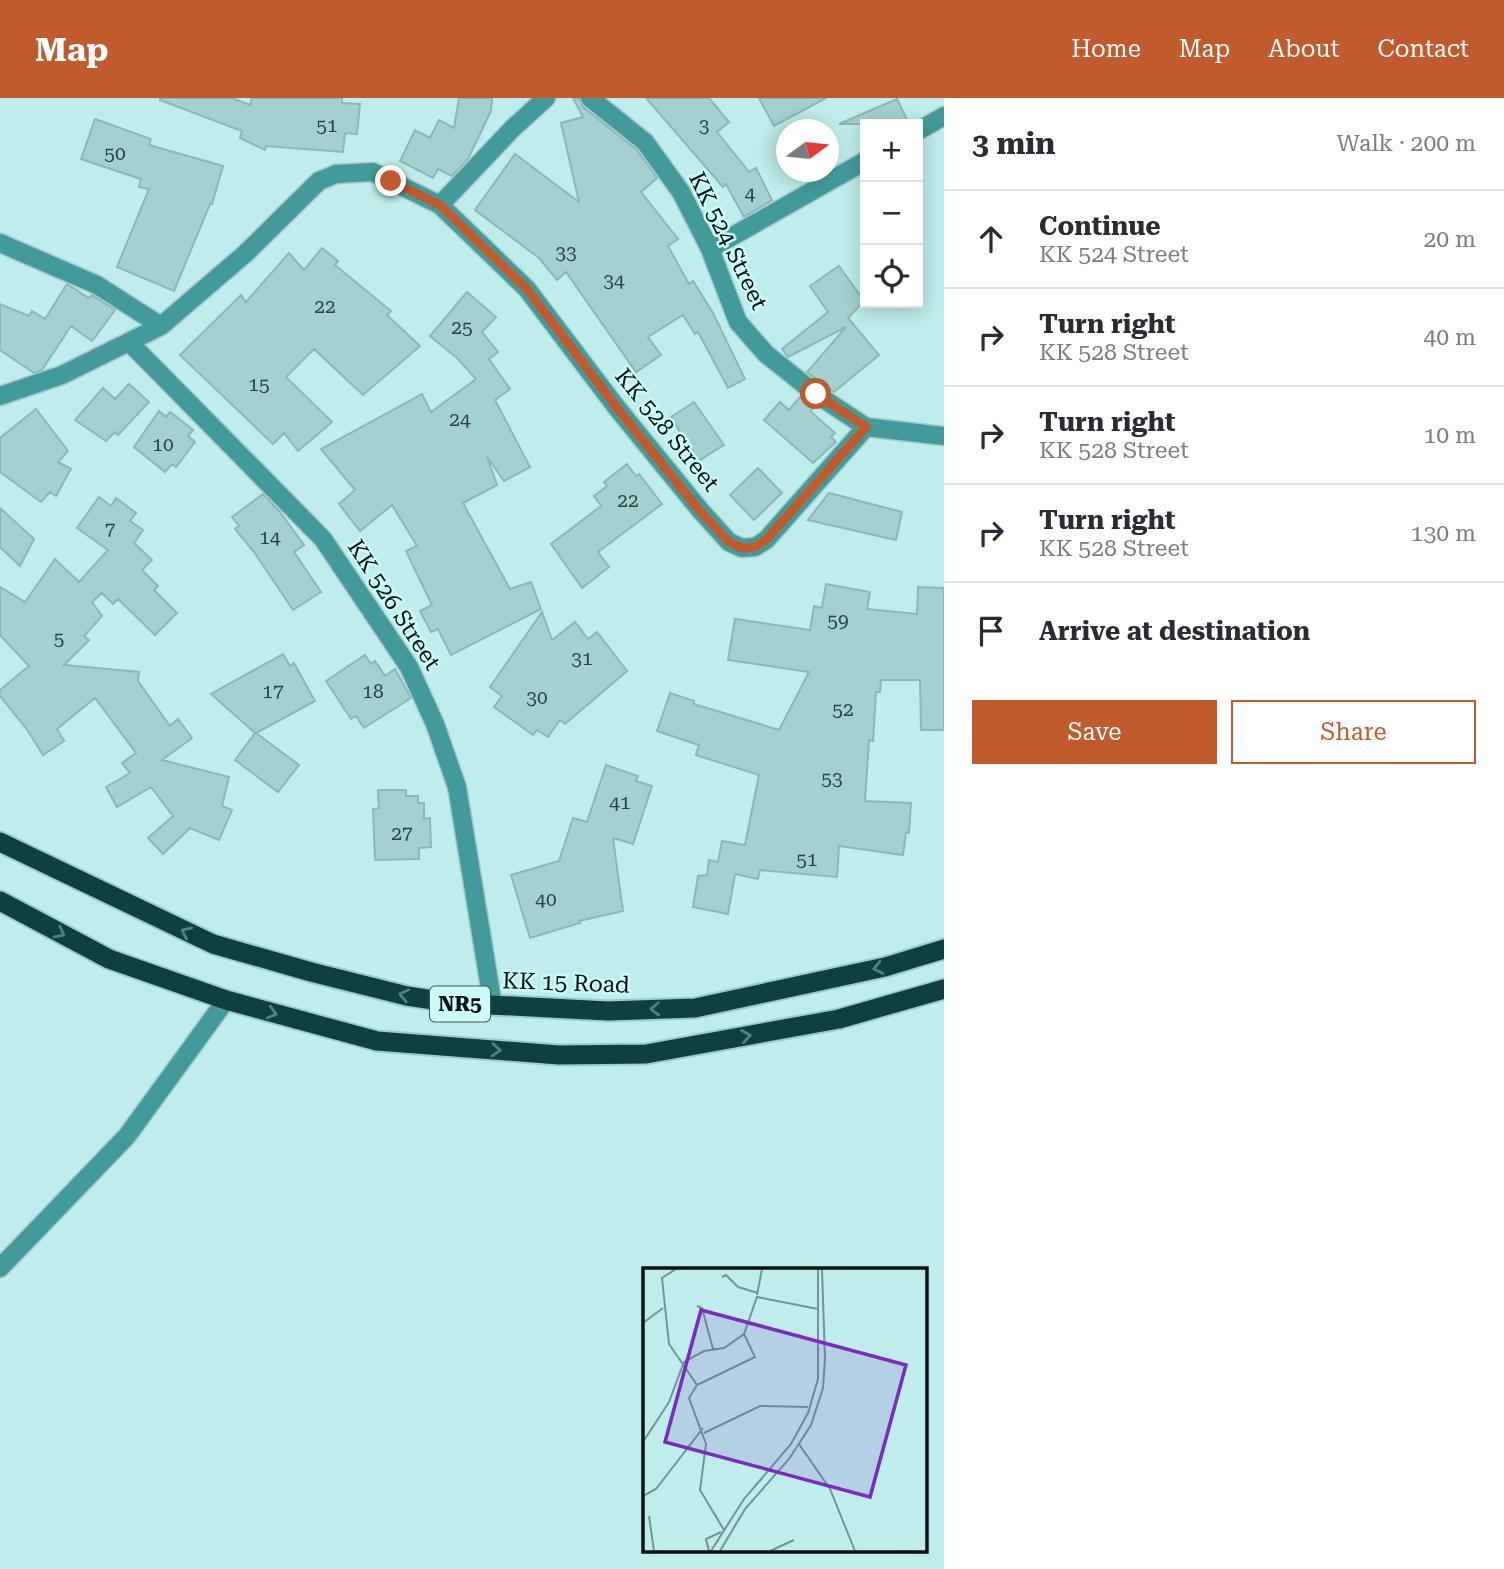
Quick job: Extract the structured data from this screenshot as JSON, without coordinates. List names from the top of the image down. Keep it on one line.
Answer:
{"streets":{"highway":["KK 15 Road","NR5"],"street":["KK 524 Street","KK 528 Street","KK 526 Street"]},"crossings":[["KK 524 Street","KK 528 Street"],["KK 528 Street","KK 526 Street"],["KK 526 Street","KK 15 Road"]],"house_numbers":["51","3","50","4","33","34","22","25","15","24","10","22","7","14","59","5","31","17","18","30","52","53","41","27","51","40"],"north":"right","page":{"header":"Map","nav":["Home","Map","About","Contact"],"heading":["3 min","Walk · 200 m"],"map_buttons":["+","−"],"list":[["Continue","KK 524 Street","20 m"],["Turn right","KK 528 Street","40 m"],["Turn right","KK 528 Street","10 m"],["Turn right","KK 528 Street","130 m"],"Arrive at destination"],"buttons":["Save","Share"]}}
